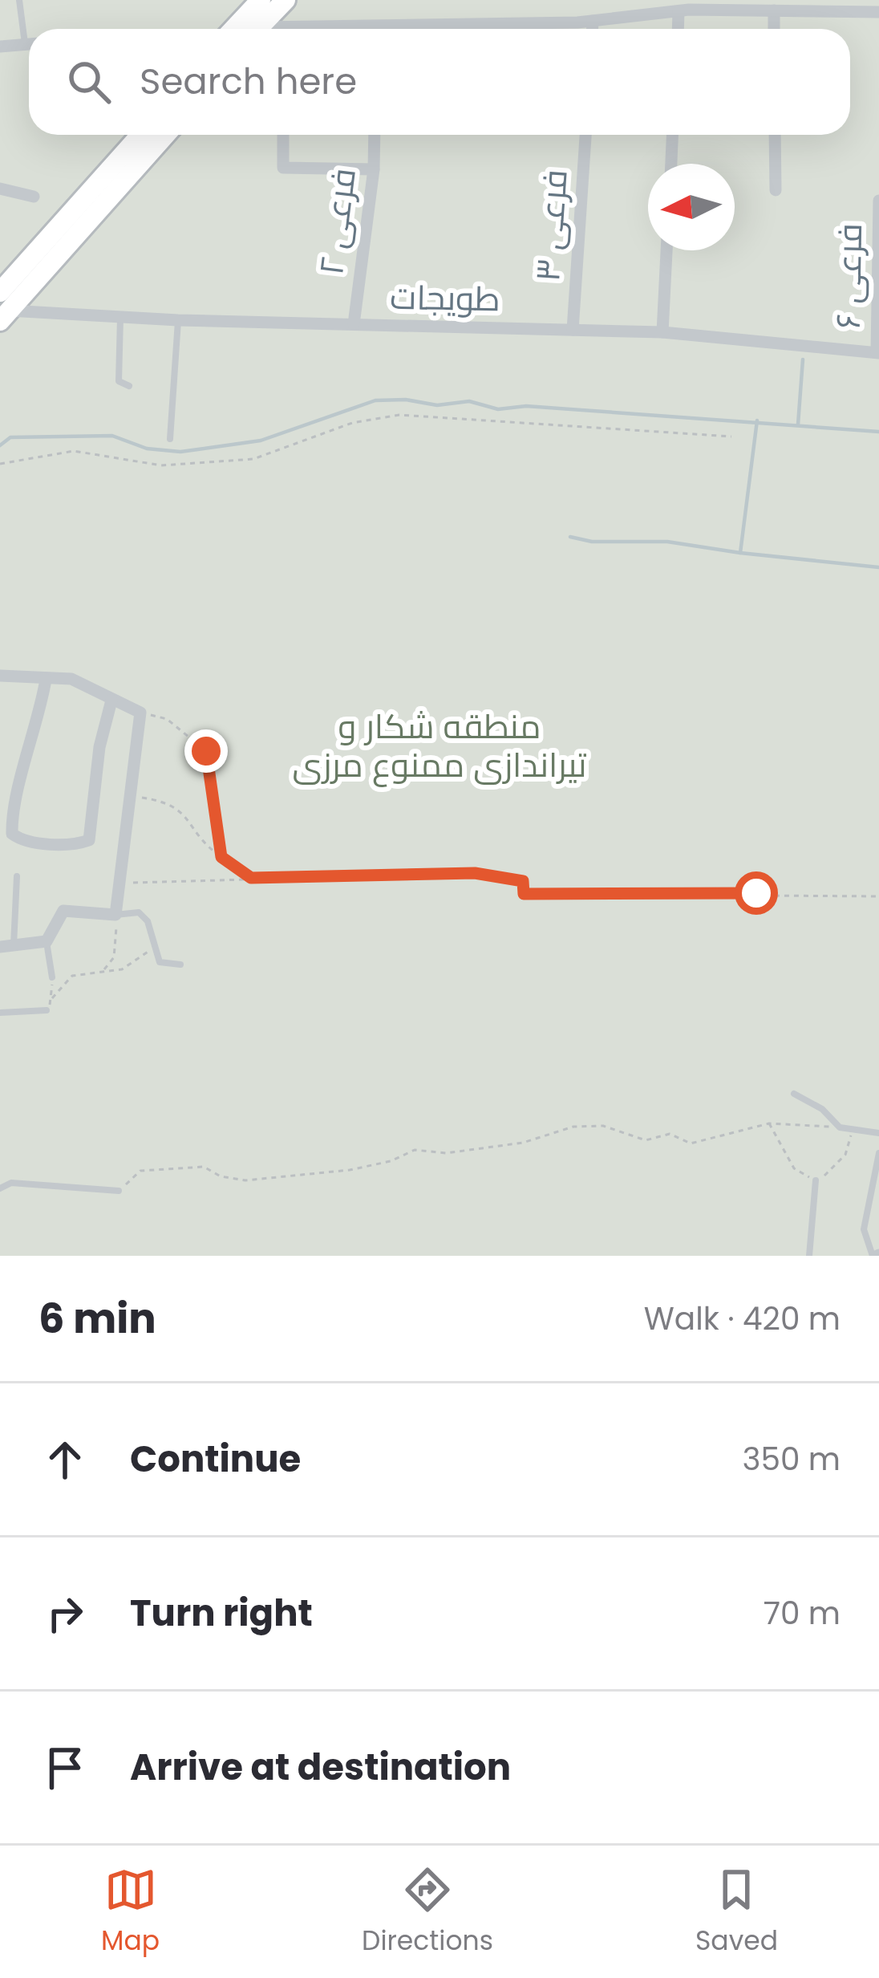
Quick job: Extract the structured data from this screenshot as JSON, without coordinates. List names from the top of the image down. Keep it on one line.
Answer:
{"streets":{"street":["فرعی ۲","فرعی ۳","فرعی ۶","طویجات"]},"crossings":[["فرعی ۲","طویجات"],["فرعی ۳","طویجات"],["فرعی ۶","طویجات"]],"parks":["منطقه شکار و تیراندازی ممنوع مرزی"],"north":"left","page":{"search":"Search here","heading":["6 min","Walk · 420 m"],"list":[["Continue","350 m"],["Turn right","70 m"],"Arrive at destination"],"nav":["Map","Directions","Saved"]}}
